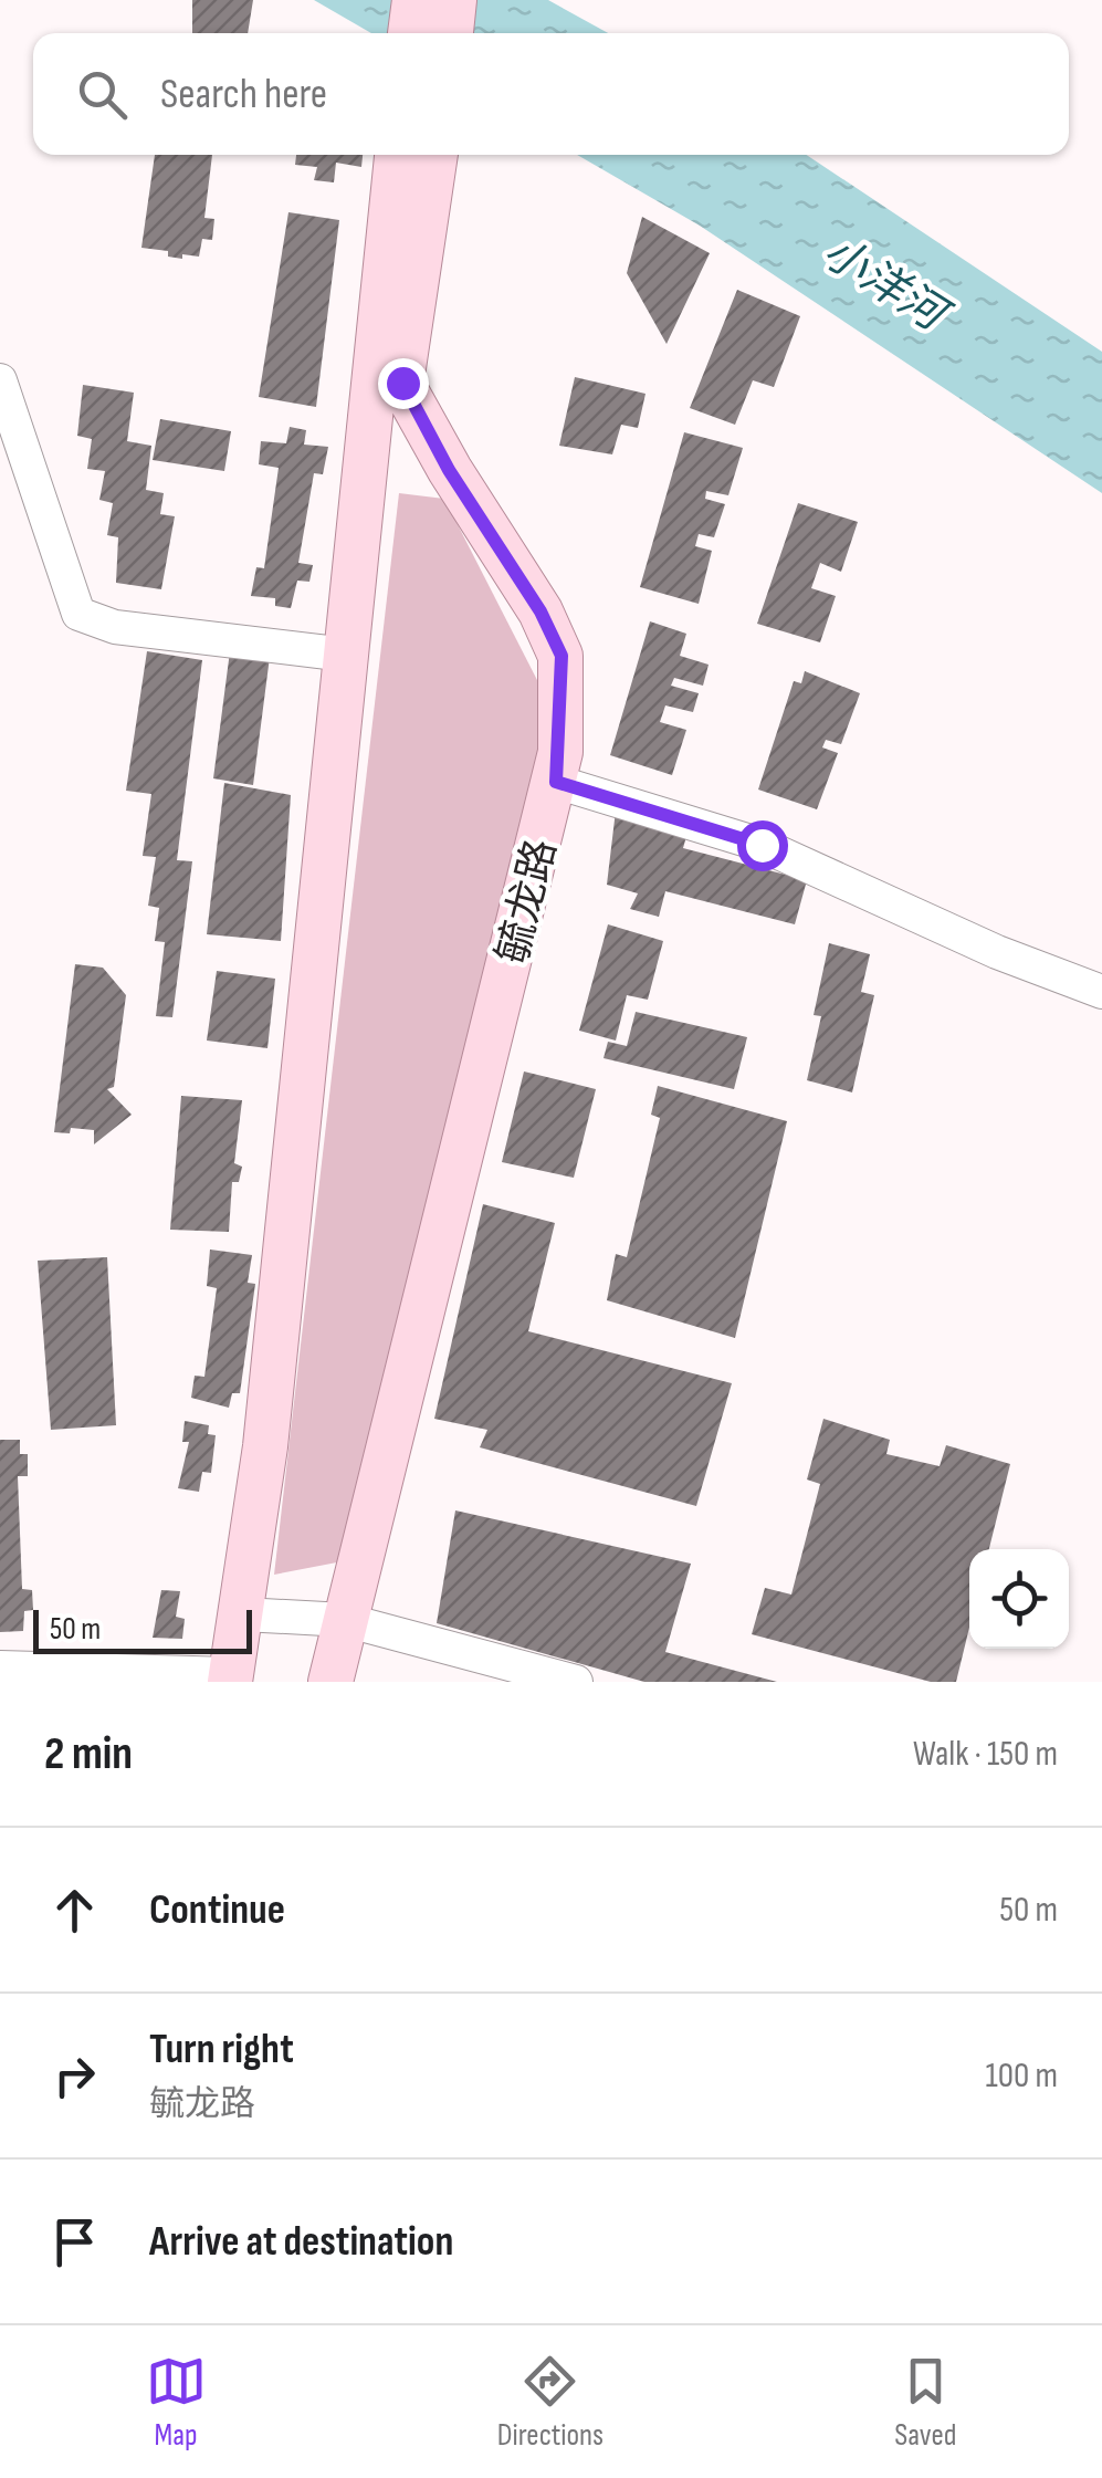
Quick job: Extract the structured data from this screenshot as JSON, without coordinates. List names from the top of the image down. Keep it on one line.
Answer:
{"streets":{"main road":["毓龙路"]},"water":["小洋河"],"scale_bar":"50 m","page":{"search":"Search here","scale":"50 m","heading":["2 min","Walk · 150 m"],"list":[["Continue","50 m"],["Turn right","毓龙路","100 m"],"Arrive at destination"],"nav":["Map","Directions","Saved"]}}
